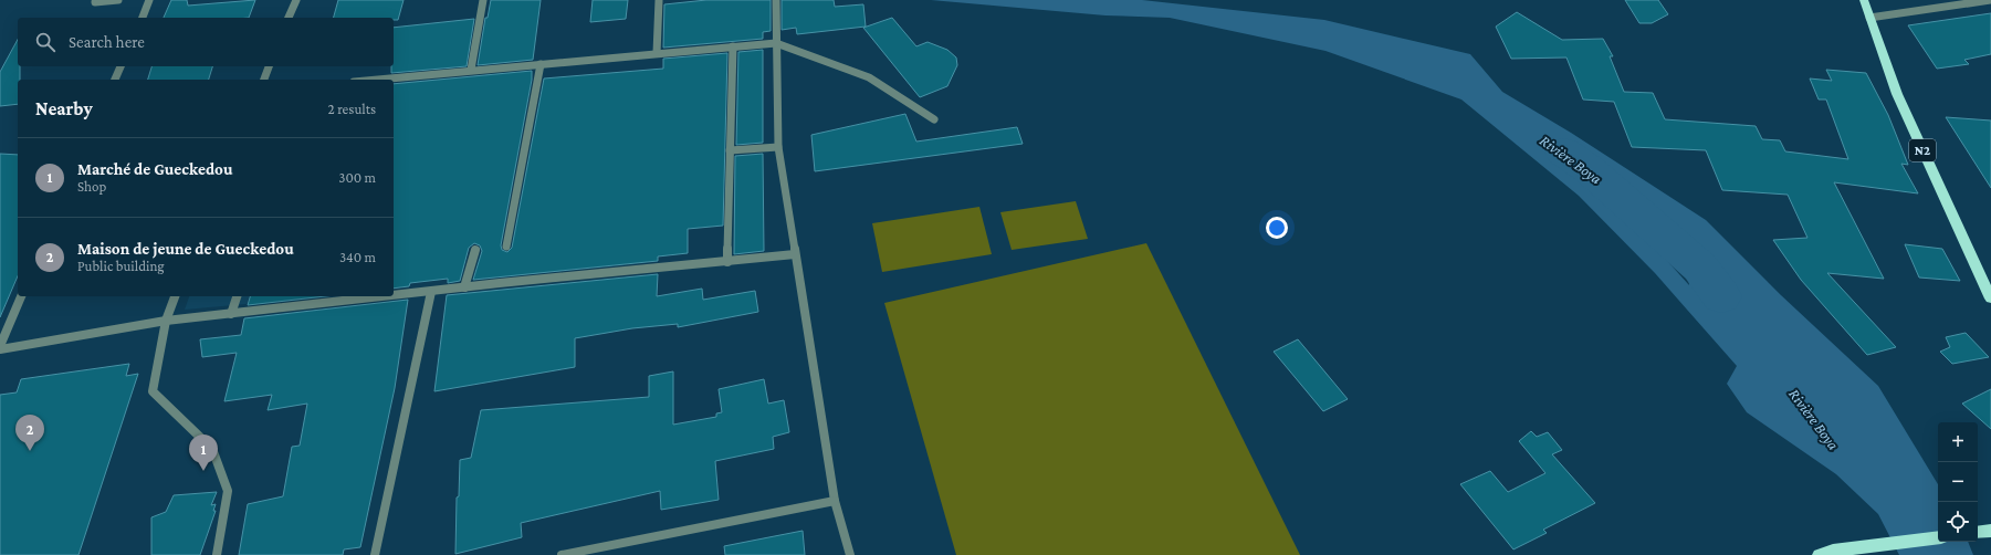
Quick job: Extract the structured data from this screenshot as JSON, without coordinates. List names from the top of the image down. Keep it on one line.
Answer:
{"streets":{"highway":["N2"]},"water":["Rivière Boya"],"page":{"search":"Search here","heading":["Nearby","2 results"],"list":[{"mark":"1","name":"Marché de Gueckedou","note":"Shop","value":"300 m"},{"mark":"2","name":"Maison de jeune de Gueckedou","note":"Public building","value":"340 m"}],"pins":["2","1"],"map_buttons":["+","−"]}}
